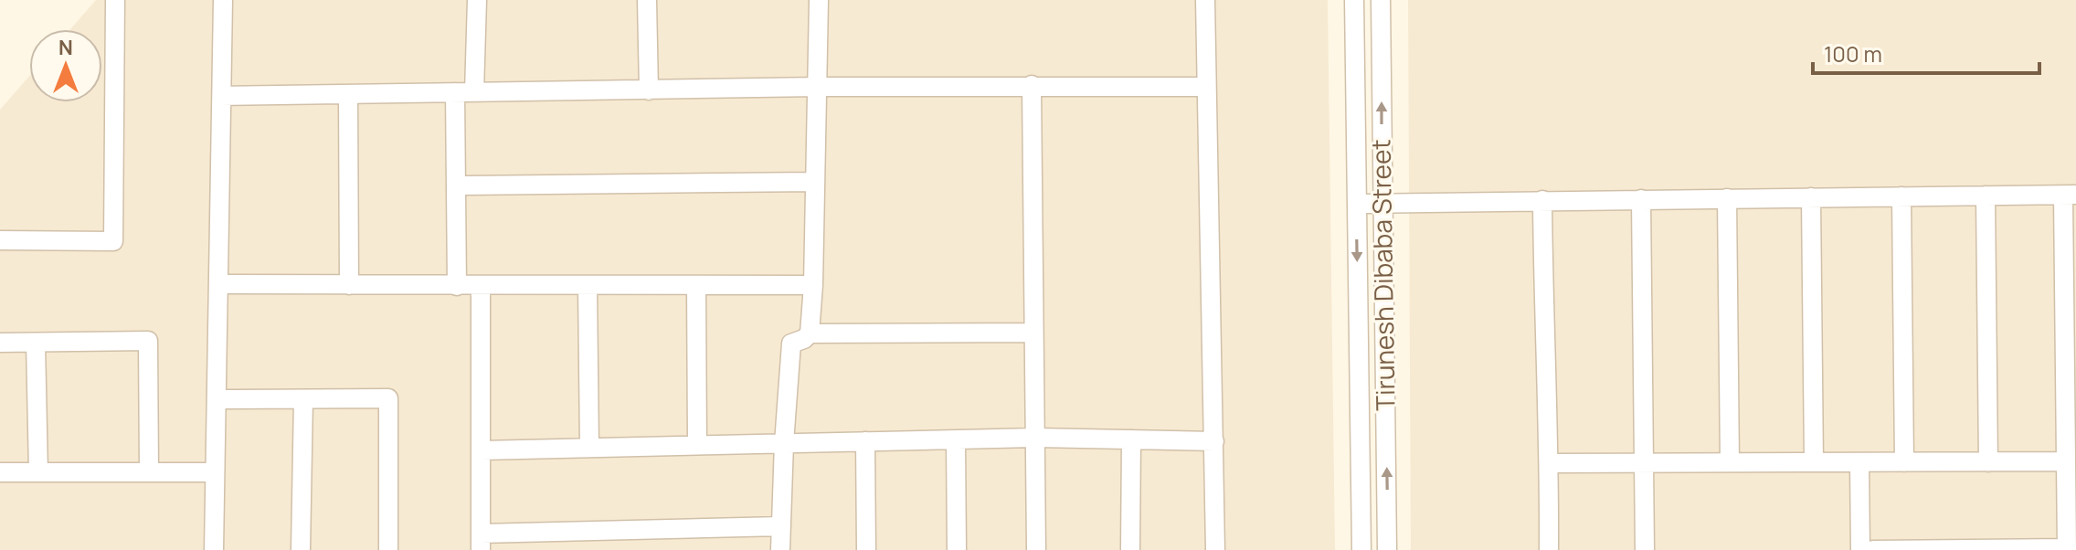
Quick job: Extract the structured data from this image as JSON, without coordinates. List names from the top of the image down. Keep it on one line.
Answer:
{"streets":{"street":["Tirunesh Dibaba Street"]},"scale_bar":"100 m","north":"top"}
